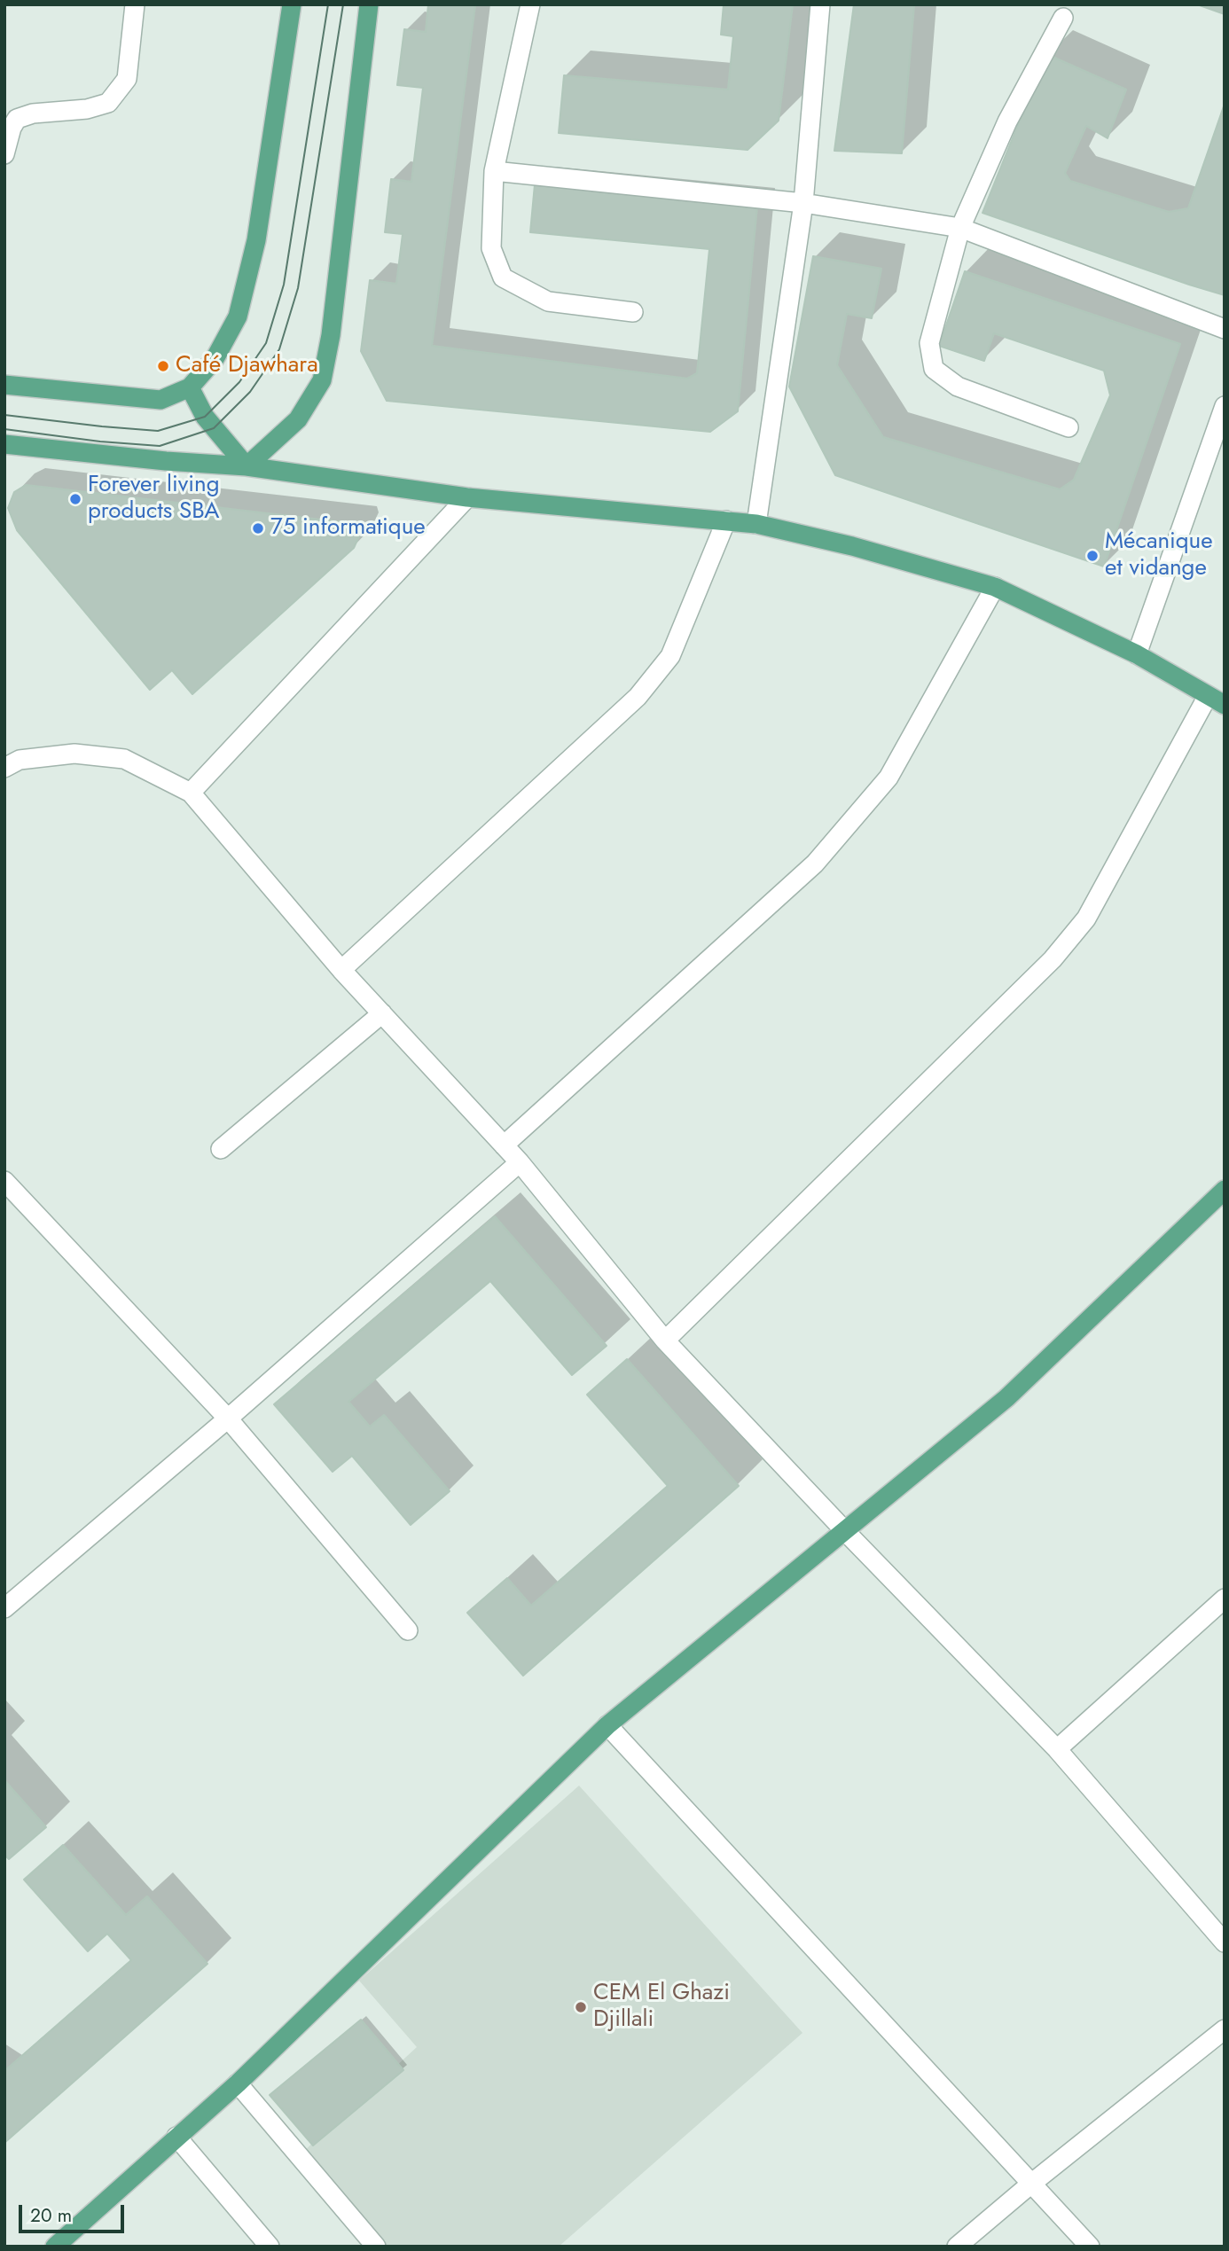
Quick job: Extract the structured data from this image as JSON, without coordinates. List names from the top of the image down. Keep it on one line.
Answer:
{"places":["Café Djawhara","Forever living products SBA","75 informatique","Mécanique et vidange","CEM El Ghazi Djillali"],"scale_bar":"20 m"}
